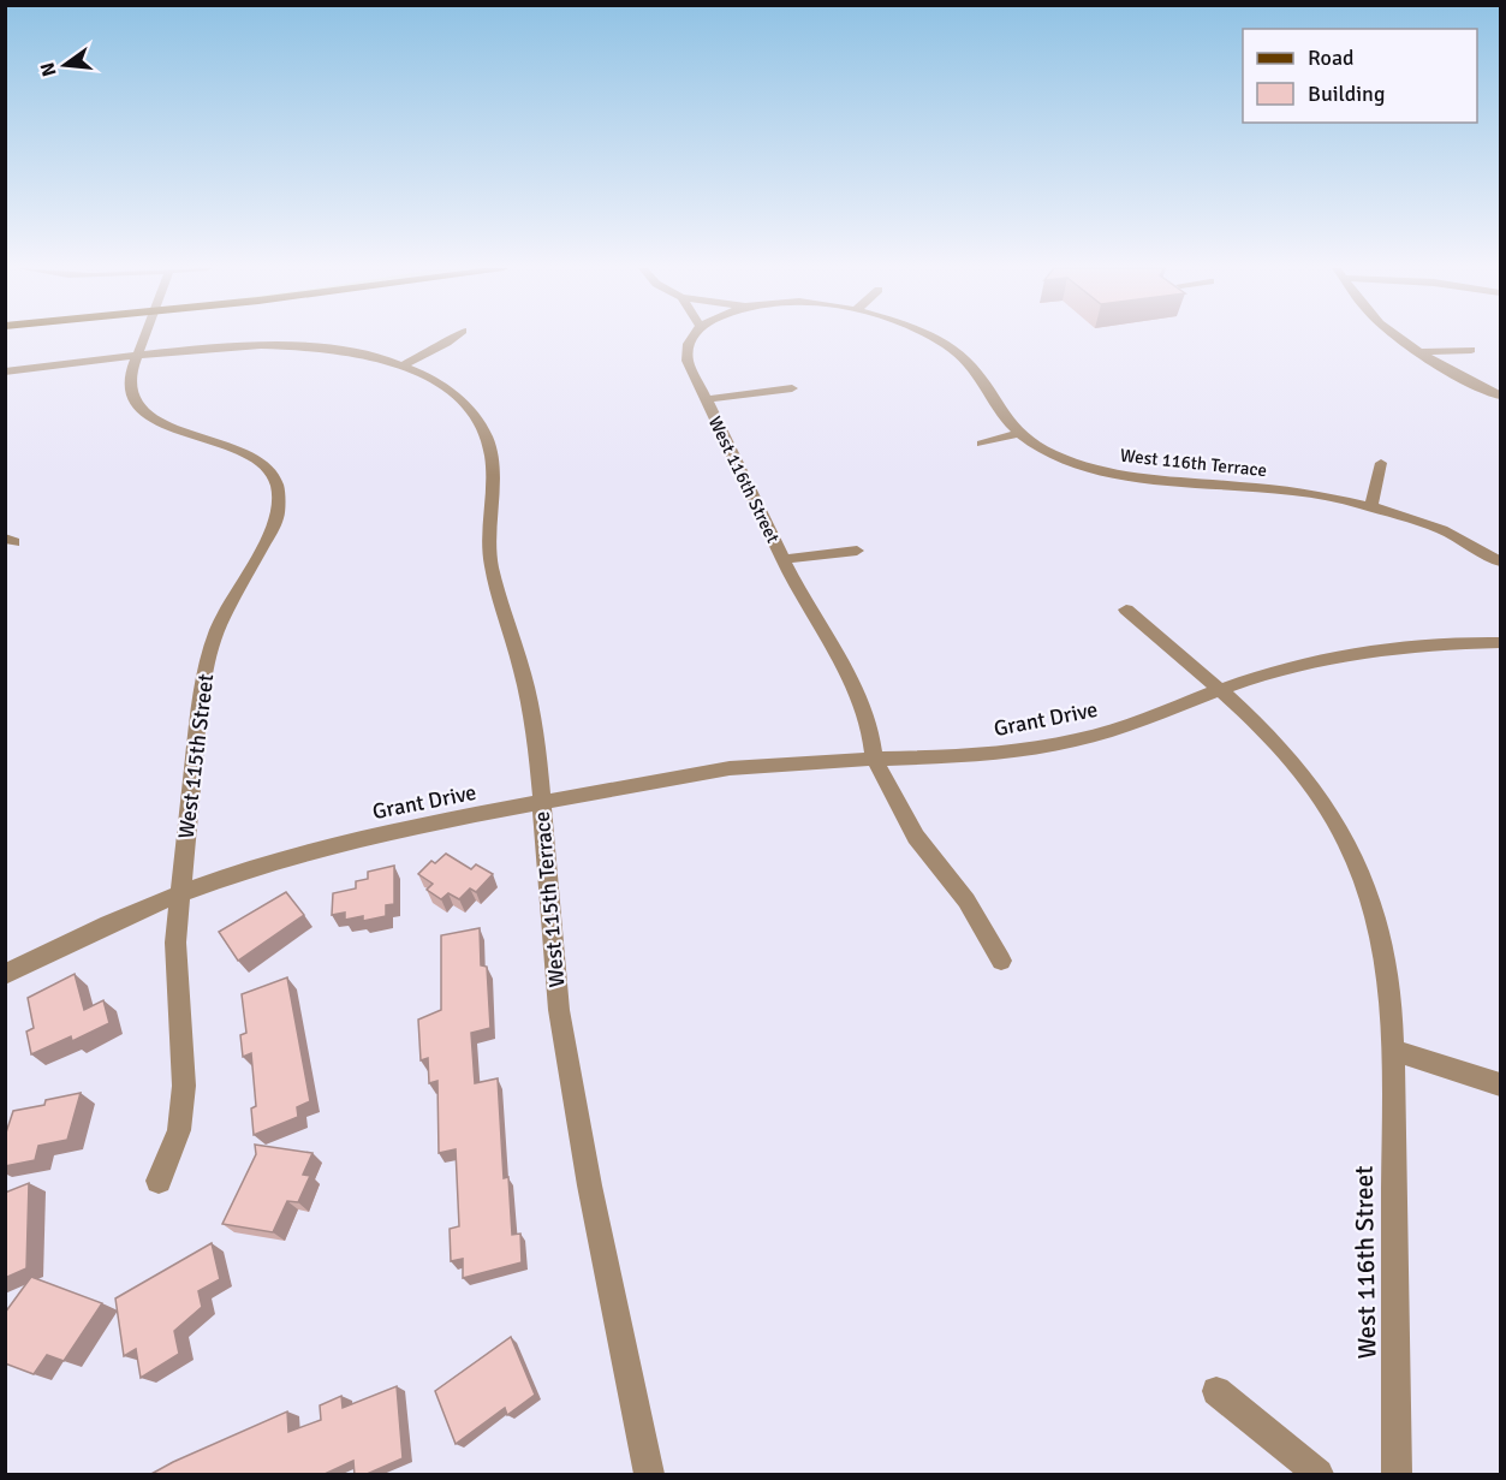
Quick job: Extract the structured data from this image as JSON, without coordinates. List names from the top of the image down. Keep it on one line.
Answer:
{"streets":{"street":["West 116th Terrace","West 116th Street","Grant Drive","West 115th Street","West 115th Terrace"]},"crossings":[["West 116th Street","Grant Drive"],["Grant Drive","West 115th Street"],["Grant Drive","West 115th Terrace"],["West 115th Street","West 115th Terrace"]],"legend":["Road","Building"],"north":"left"}
